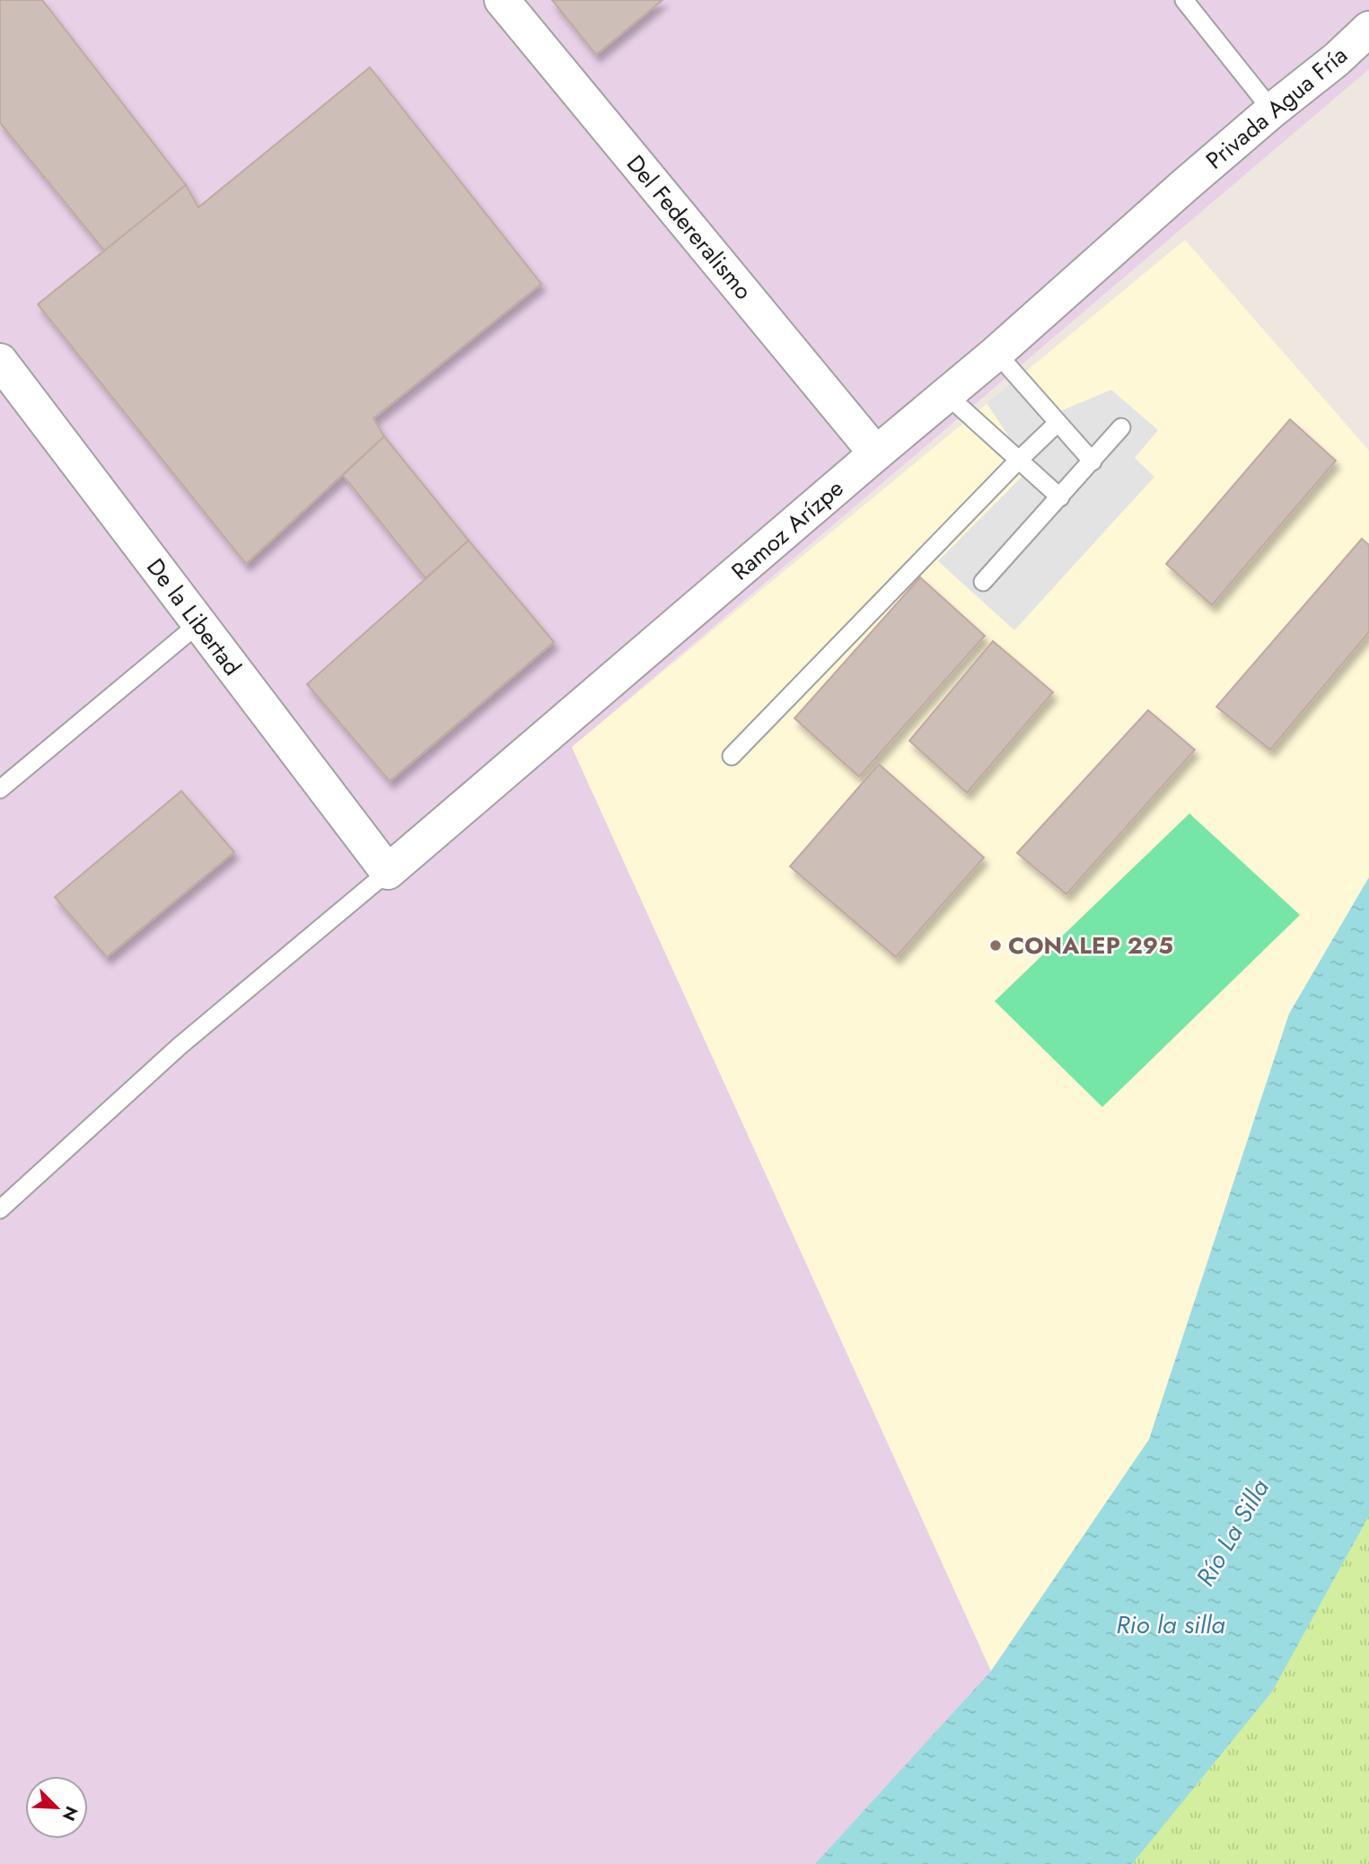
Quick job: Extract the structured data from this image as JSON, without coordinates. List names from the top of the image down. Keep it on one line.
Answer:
{"streets":{"street":["Privada Agua Fría","Del Federeralismo","Ramoz Arízpe","De la Libertad"]},"crossings":[["Privada Agua Fría","Ramoz Arízpe"],["Del Federeralismo","Ramoz Arízpe"],["Ramoz Arízpe","De la Libertad"]],"water":["Río La Silla","Rio la silla"],"places":["CONALEP 295"],"north":"bottom right"}
